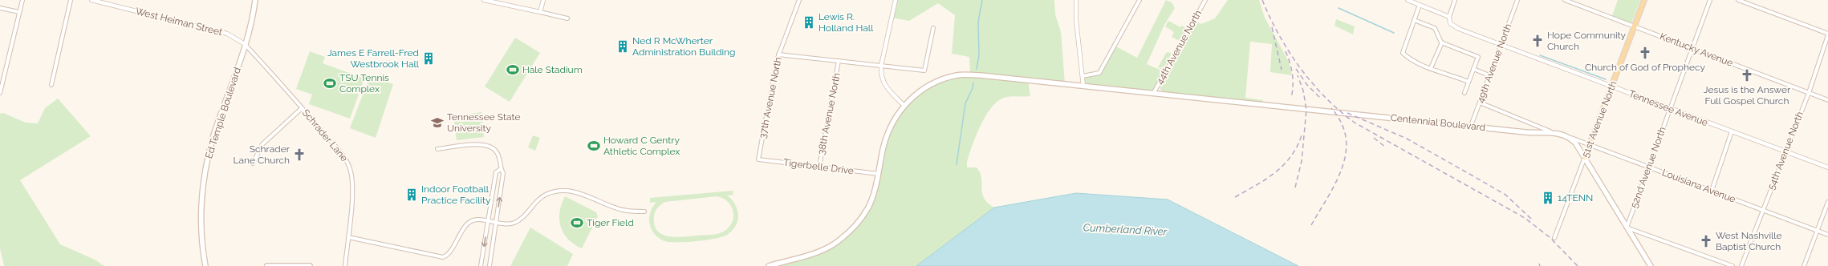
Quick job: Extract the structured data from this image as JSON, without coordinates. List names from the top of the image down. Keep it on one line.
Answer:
{"streets":{"main road":["Ed Temple Boulevard","51st Avenue North","Centennial Boulevard"],"street":["West Heiman Street","44th Avenue North","Kentucky Avenue","49th Avenue North","37th Avenue North","Tennessee Avenue","38th Avenue North","Schrader Lane","54th Avenue North","Tigerbelle Drive","52nd Avenue North","Louisiana Avenue"]},"crossings":[["West Heiman Street","Ed Temple Boulevard"],["West Heiman Street","Schrader Lane"],["44th Avenue North","Centennial Boulevard"],["Kentucky Avenue","51st Avenue North"],["Kentucky Avenue","54th Avenue North"],["Kentucky Avenue","52nd Avenue North"],["49th Avenue North","Tennessee Avenue"],["49th Avenue North","Centennial Boulevard"],["37th Avenue North","Tigerbelle Drive"],["Tennessee Avenue","51st Avenue North"],["Tennessee Avenue","54th Avenue North"],["Tennessee Avenue","52nd Avenue North"],["Ed Temple Boulevard","Schrader Lane"],["38th Avenue North","Tigerbelle Drive"],["51st Avenue North","Louisiana Avenue"],["Centennial Boulevard","Louisiana Avenue"],["54th Avenue North","Louisiana Avenue"],["52nd Avenue North","Louisiana Avenue"]],"water":["Cumberland River"],"places":{"building":["Lewis R. Holland Hall","Ned R McWherter Administration Building","James E Farrell-Fred Westbrook Hall","Indoor Football Practice Facility","14TENN"],"church":["Hope Community Church","Church of God of Prophecy","Jesus is the Answer Full Gospel Church","Schrader Lane Church","West Nashville Baptist Church"],"sports":["Hale Stadium","TSU Tennis Complex","Howard C Gentry Athletic Complex","Tiger Field"],"school or university":["Tennessee State University"]}}
